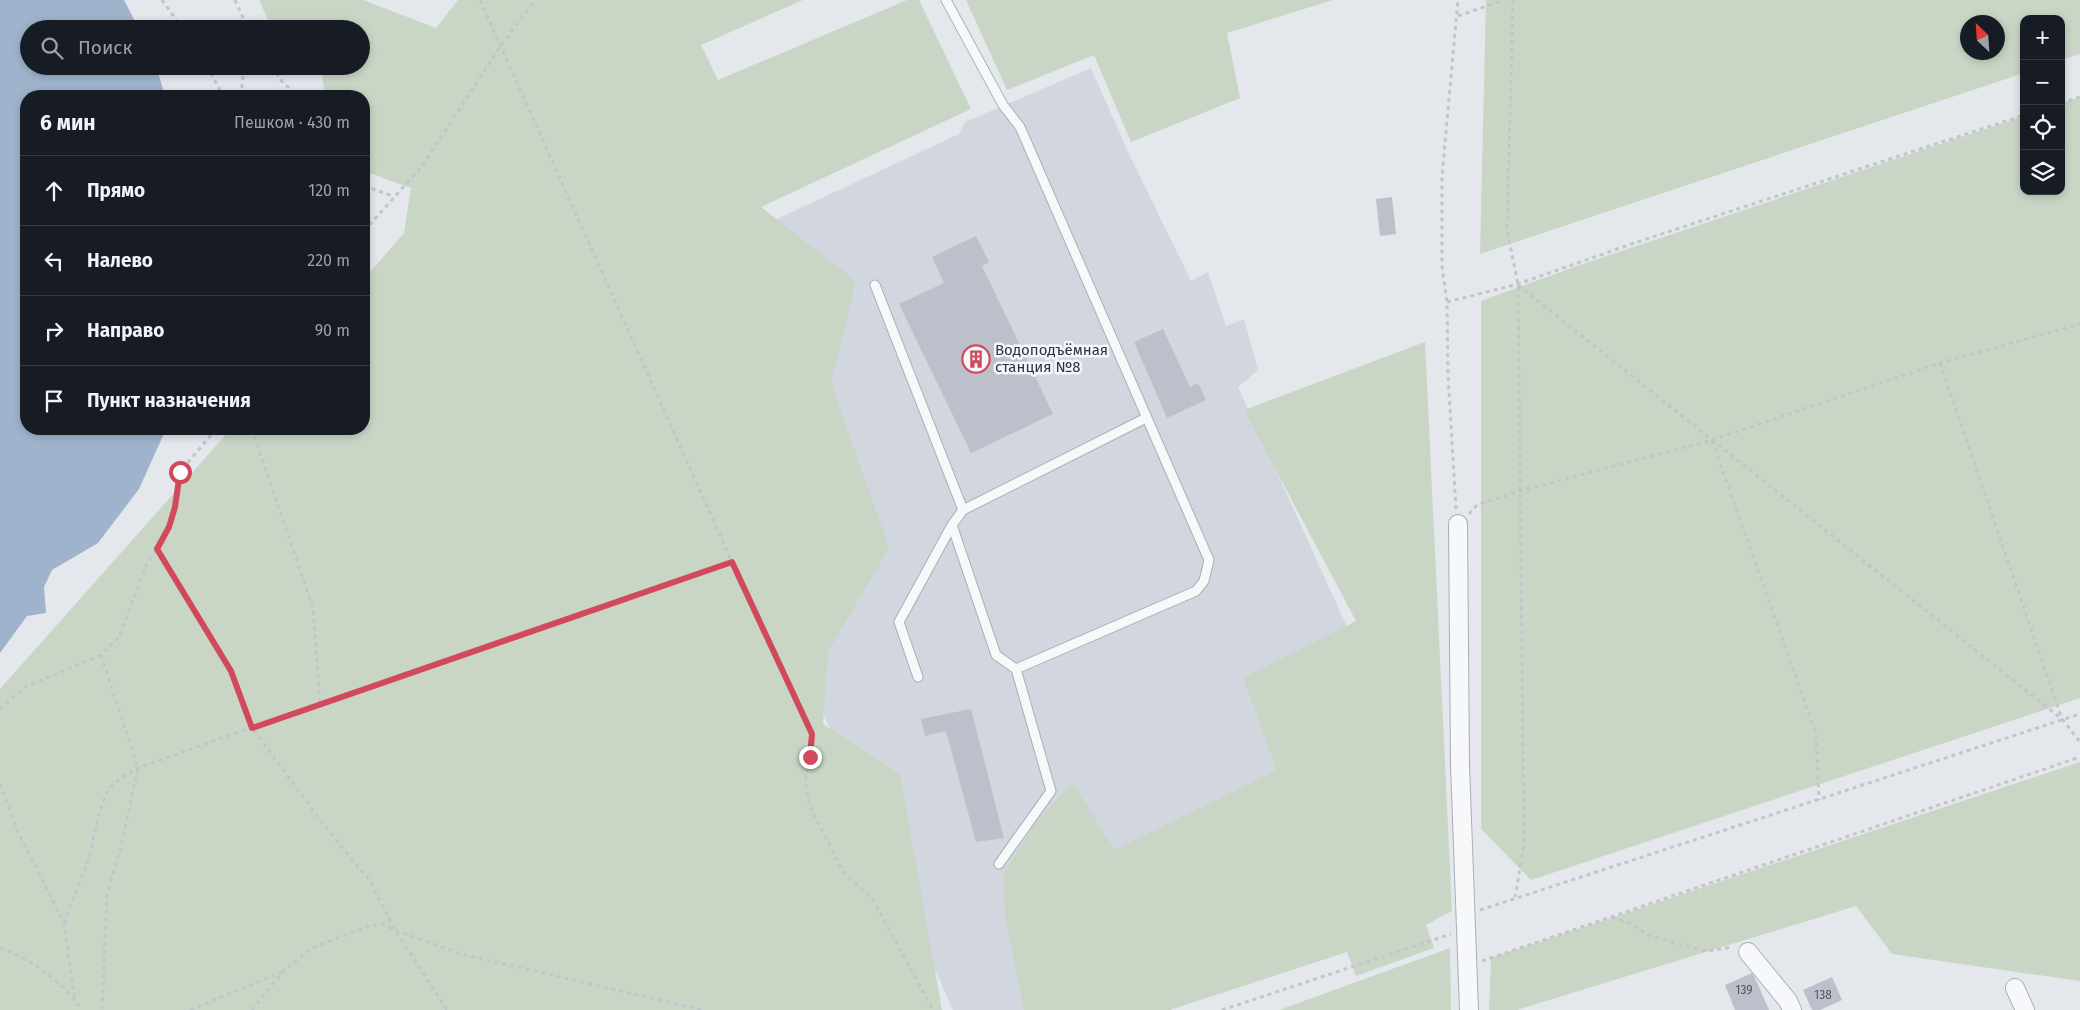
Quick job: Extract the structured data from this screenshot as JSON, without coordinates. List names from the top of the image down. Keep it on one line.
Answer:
{"places":{"building":["Водоподъёмная станция №8"]},"house_numbers":["139","138"],"north":"top left","page":{"map_buttons":["+","−"],"search":"Поиск","heading":["6 мин","Пешком · 430 m"],"list":[["Прямо","120 m"],["Налево","220 m"],["Направо","90 m"],"Пункт назначения"]}}
